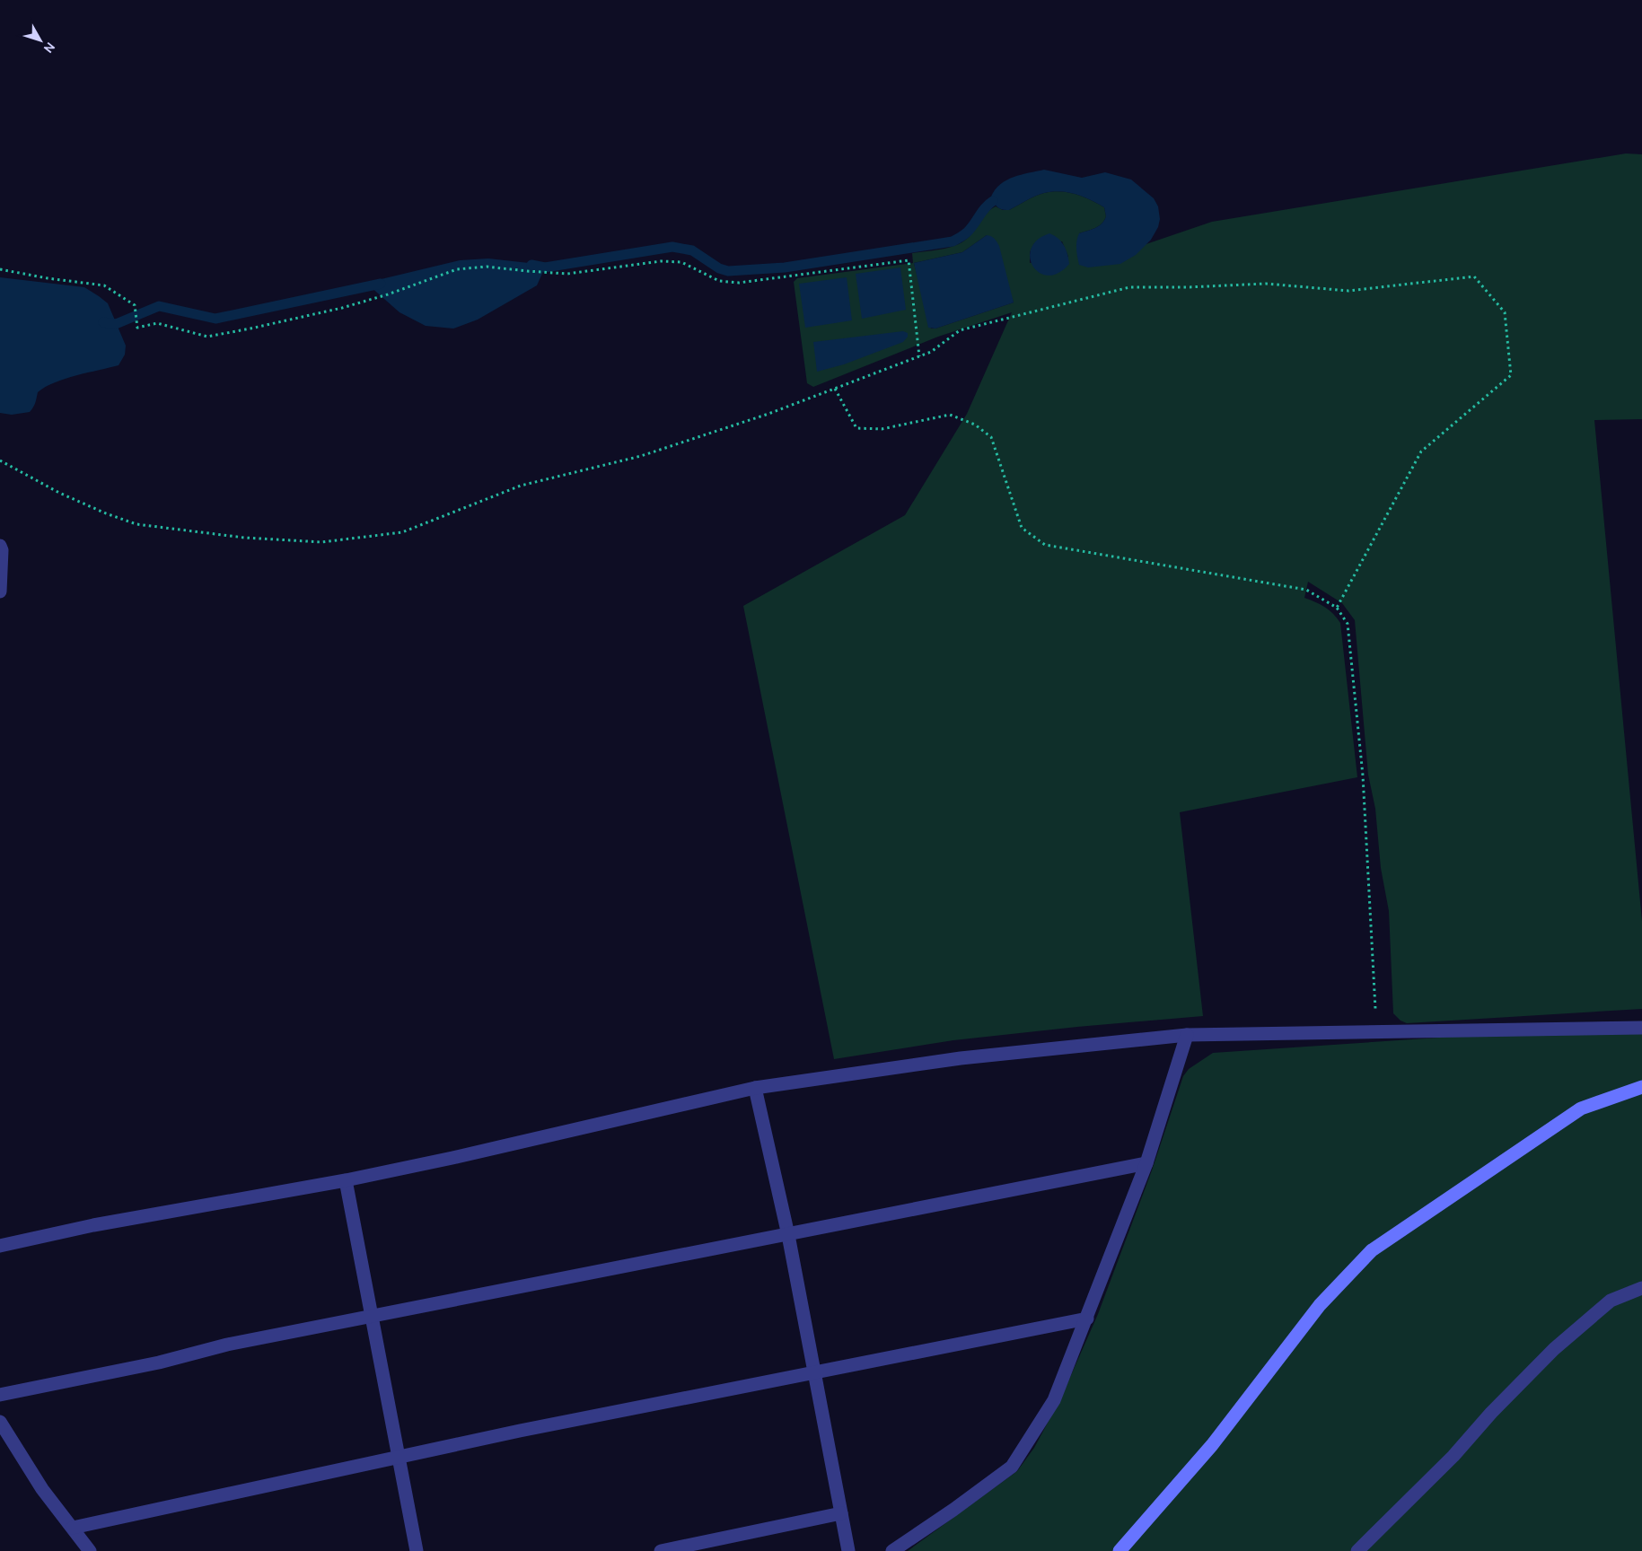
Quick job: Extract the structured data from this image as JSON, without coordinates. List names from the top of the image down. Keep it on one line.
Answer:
{"north":"bottom right"}
